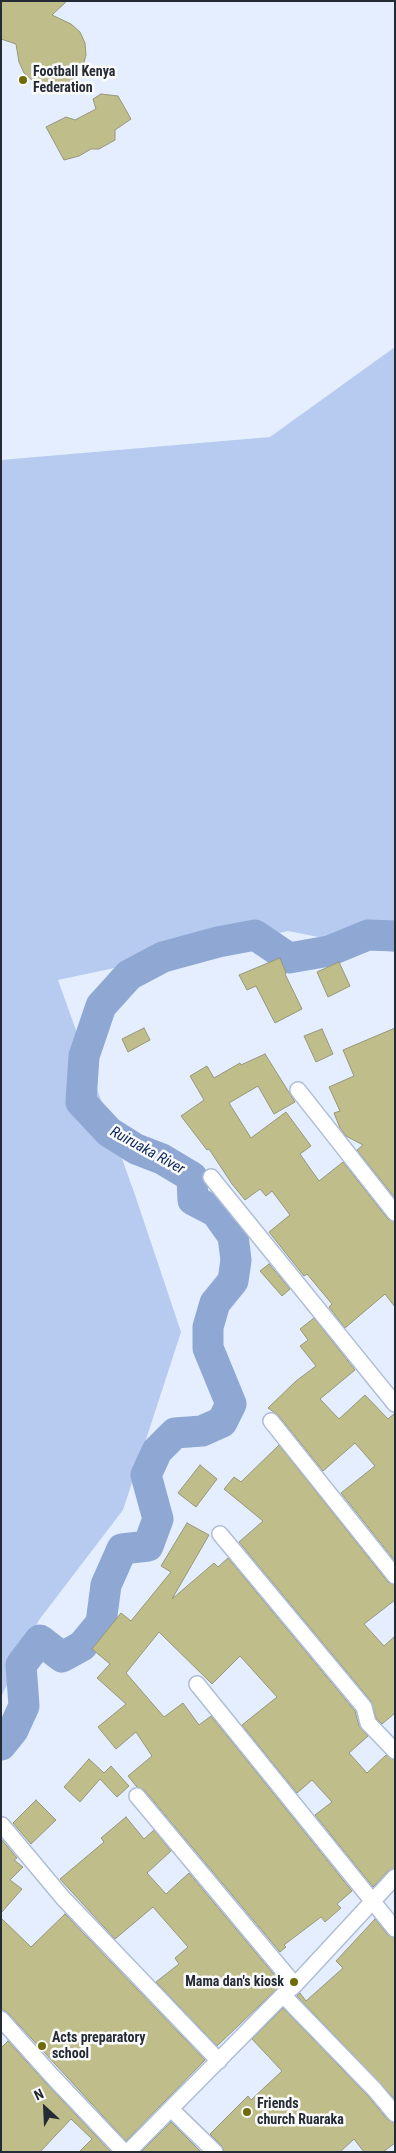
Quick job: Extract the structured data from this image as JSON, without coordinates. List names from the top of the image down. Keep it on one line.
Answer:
{"water":["Ruiruaka River"],"places":["Football Kenya Federation","Mama dan's kiosk","Acts preparatory school","Friends church Ruaraka"],"north":"top left"}
